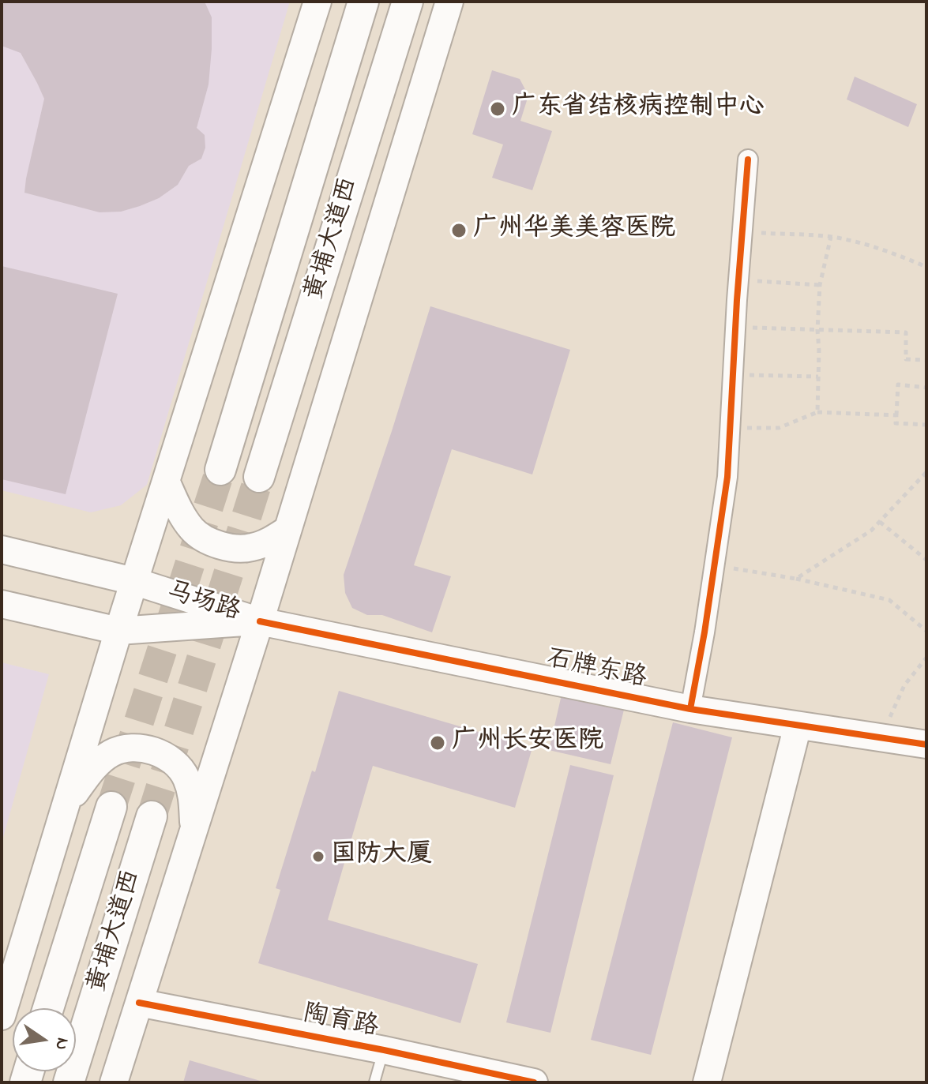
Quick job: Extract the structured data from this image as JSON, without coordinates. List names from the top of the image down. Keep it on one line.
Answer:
{"streets":{"main road":["黄埔大道西","马场路","石牌东路","陶育路"]},"crossings":[["马场路","石牌东路"]],"places":["广东省结核病控制中心","广州华美美容医院","广州长安医院","国防大厦"],"north":"right"}
